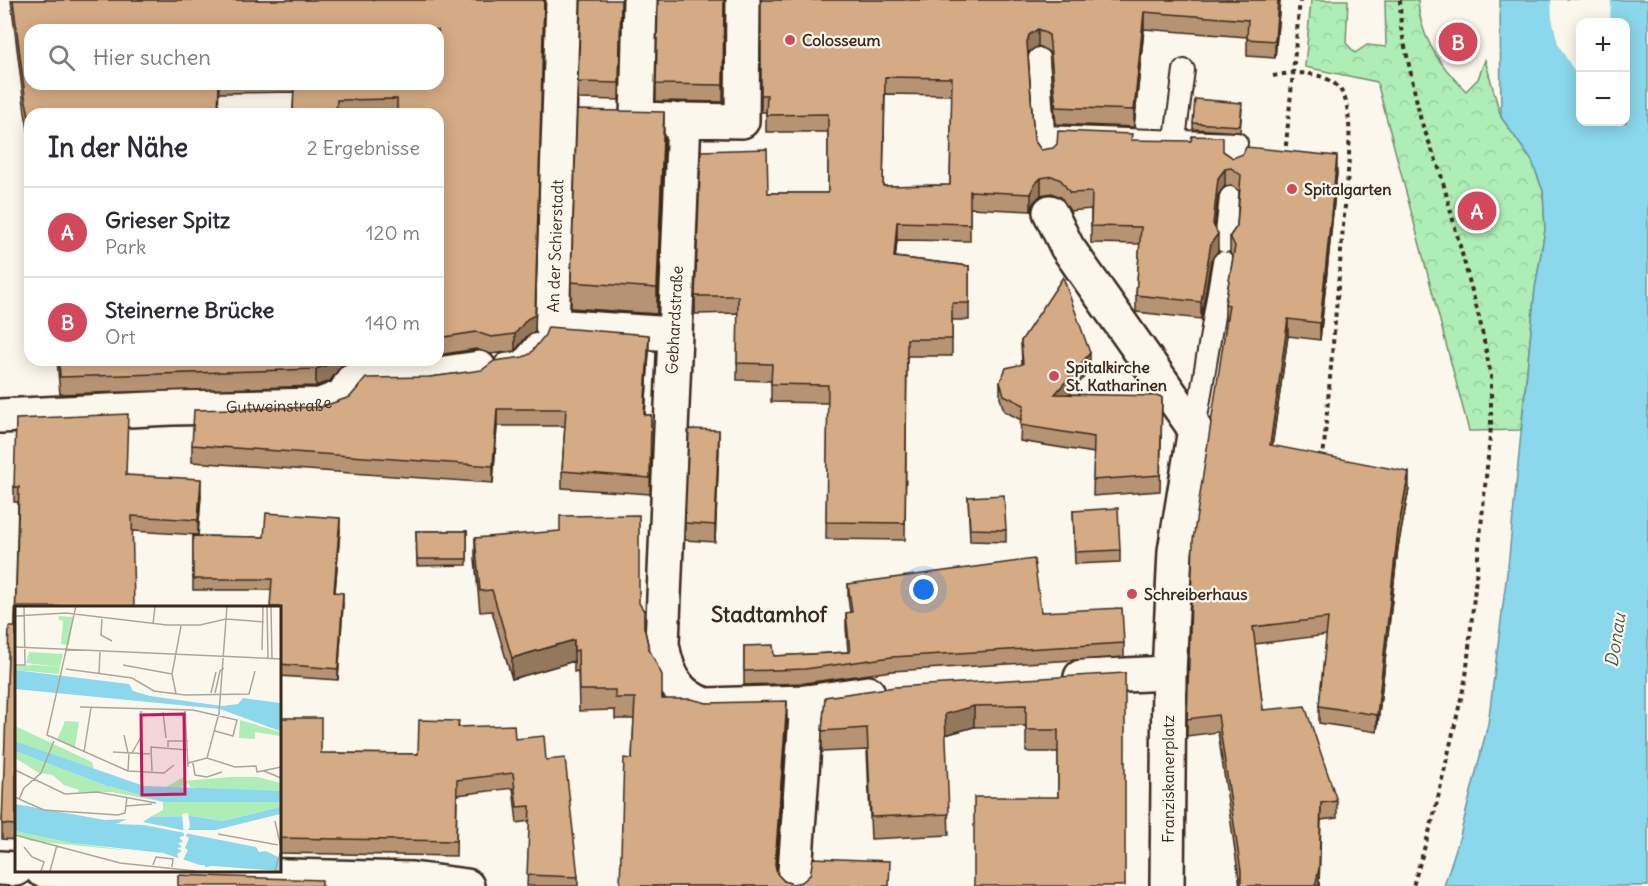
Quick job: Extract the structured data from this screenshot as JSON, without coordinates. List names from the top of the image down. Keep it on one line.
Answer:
{"streets":{"street":["An der Schierstadt","Gebhardstraße","Gutweinstraße","Franziskanerplatz"]},"crossings":[["An der Schierstadt","Gebhardstraße"],["An der Schierstadt","Gutweinstraße"]],"districts":["Stadtamhof"],"water":["Donau"],"places":["Colosseum","Spitalgarten","Spitalkirche St. Katharinen","Schreiberhaus"],"page":{"map_buttons":["+","−"],"pins":["B","A"],"search":"Hier suchen","heading":["In der Nähe","2 Ergebnisse"],"list":[{"mark":"A","name":"Grieser Spitz","note":"Park","value":"120 m"},{"mark":"B","name":"Steinerne Brücke","note":"Ort","value":"140 m"}]}}
